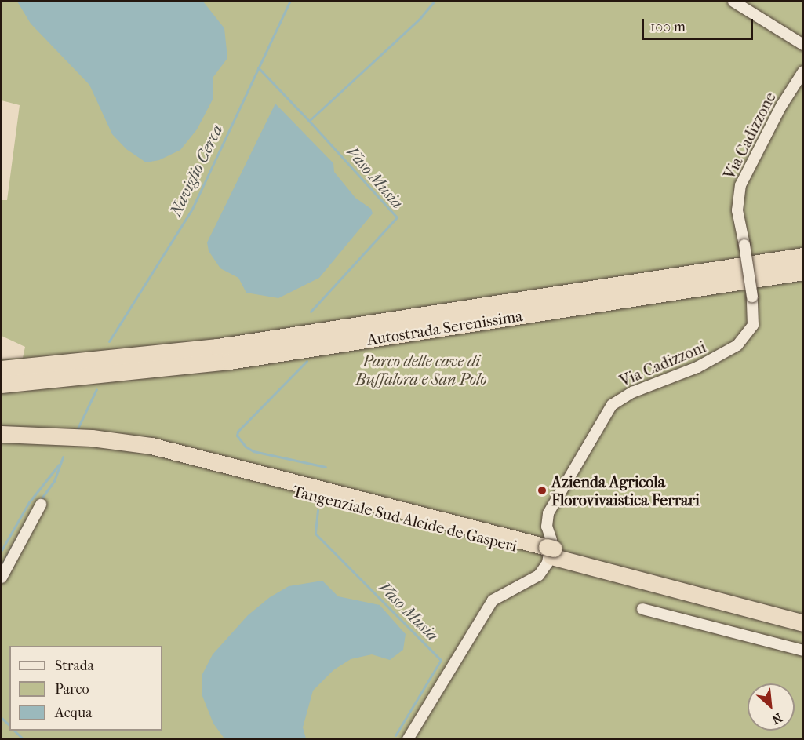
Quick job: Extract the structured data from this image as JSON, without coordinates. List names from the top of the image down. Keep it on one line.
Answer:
{"streets":{"highway":["Autostrada Serenissima","Tangenziale Sud Alcide de Gasperi"],"street":["Via Cadizzone","Via Cadizzoni"]},"crossings":[["Via Cadizzone","Via Cadizzoni"]],"water":["Naviglio Cerca","Vaso Musia"],"parks":["Parco delle cave di Buffalora e San Polo"],"places":["Azienda Agricola Florovivaistica Ferrari"],"legend":["Strada","Parco","Acqua"],"scale_bar":"100 m","north":"bottom right"}
